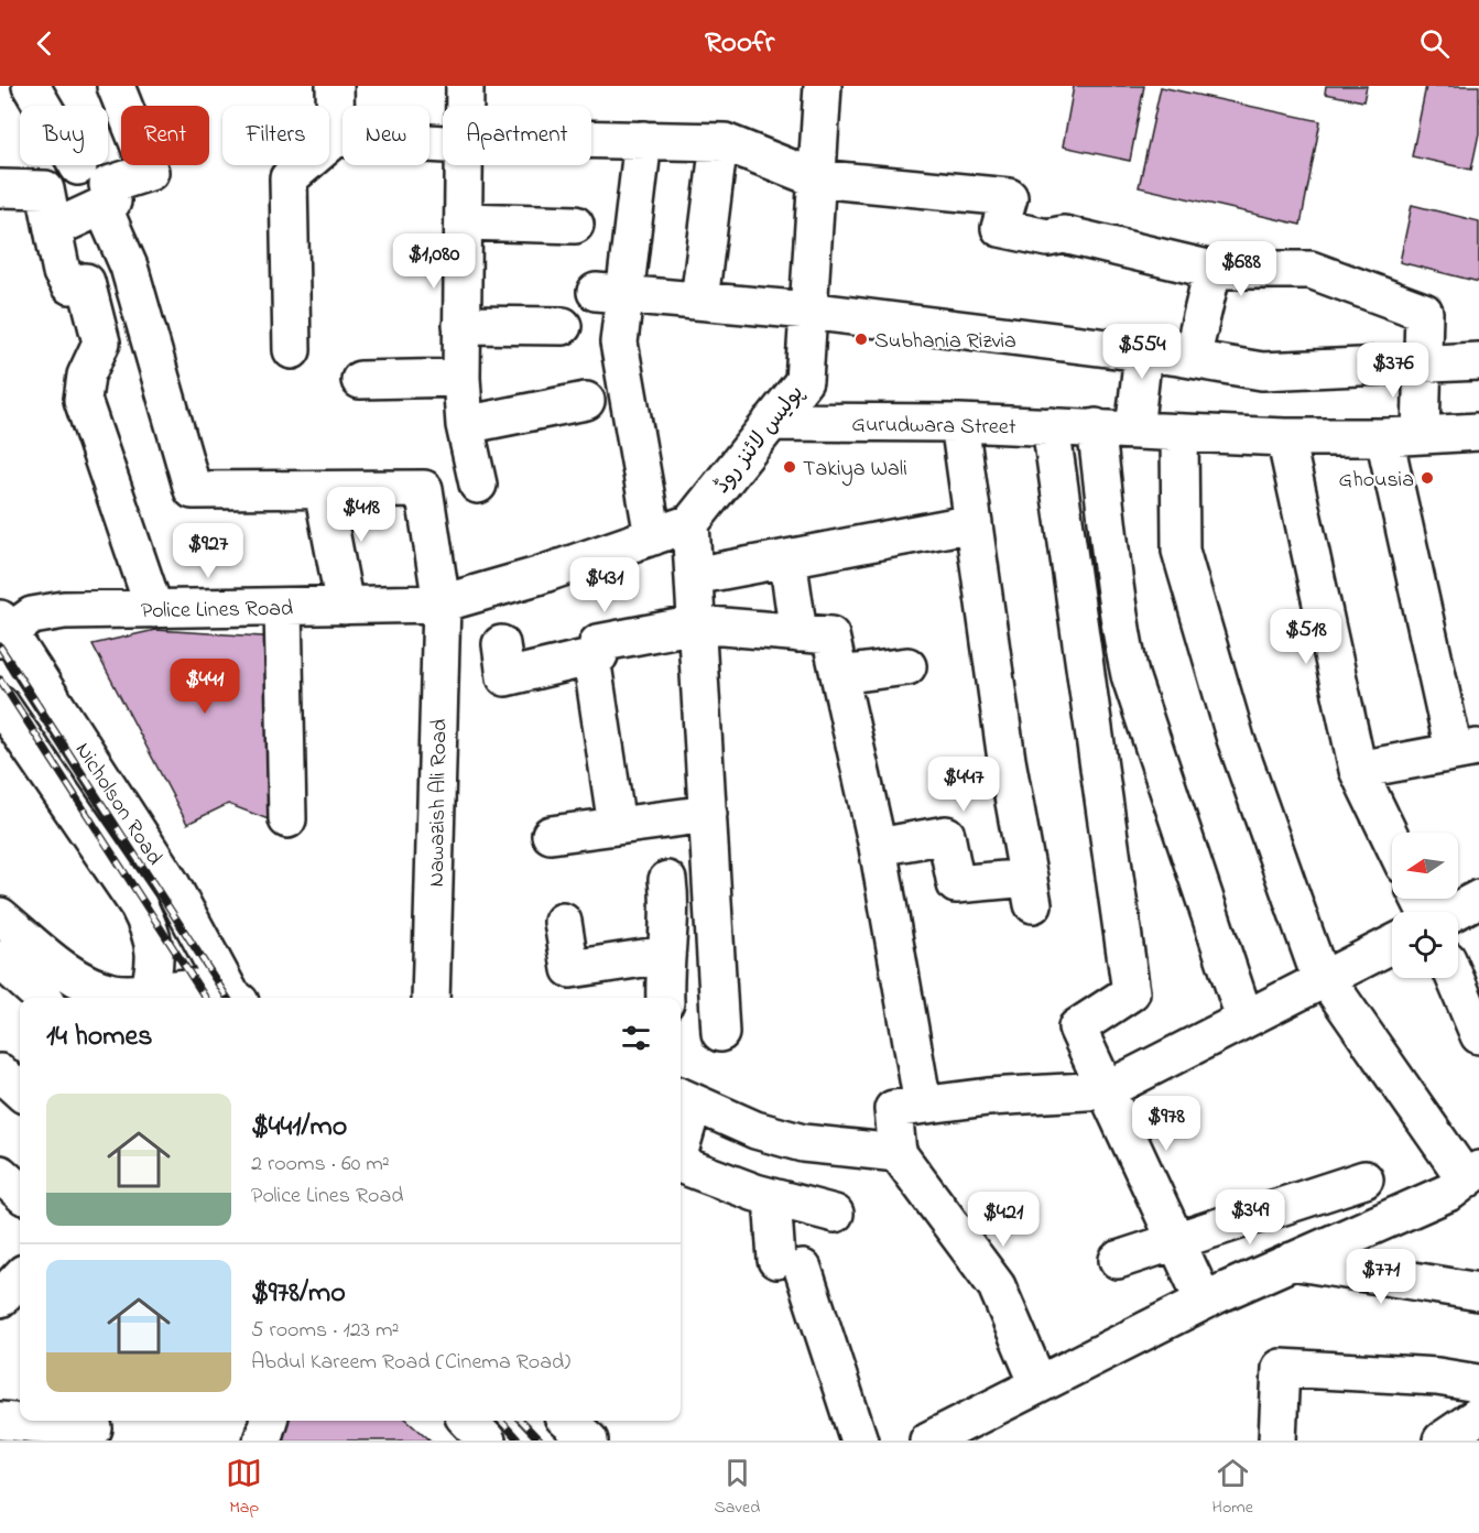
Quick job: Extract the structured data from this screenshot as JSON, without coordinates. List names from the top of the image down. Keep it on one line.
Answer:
{"streets":{"street":["Gurudwara Street","پولیس لائنز روڈ","Police Lines Road","Nicholson Road","Nawazish Ali Road"]},"crossings":[["Gurudwara Street","پولیس لائنز روڈ"],["Police Lines Road","Nicholson Road"],["Police Lines Road","Nawazish Ali Road"]],"places":["Subhania Rizvia","Takiya Wali","Ghousia"],"north":"left","page":{"header":"Roofr","chip":["Buy","Rent","Filters","New","Apartment"],"price":["$1,080","$688","$554","$376","$418","$927","$431","$518","$441","$447","$978","$349","$421","$771"],"heading":"14 homes","list":[{"name":"$441/mo","note":"2 rooms · 60 m² · Police Lines Road"},{"name":"$978/mo","note":"5 rooms · 123 m² · Abdul Kareem Road (Cinema Road)"}],"tabs":["Map","Saved","Home"]}}
